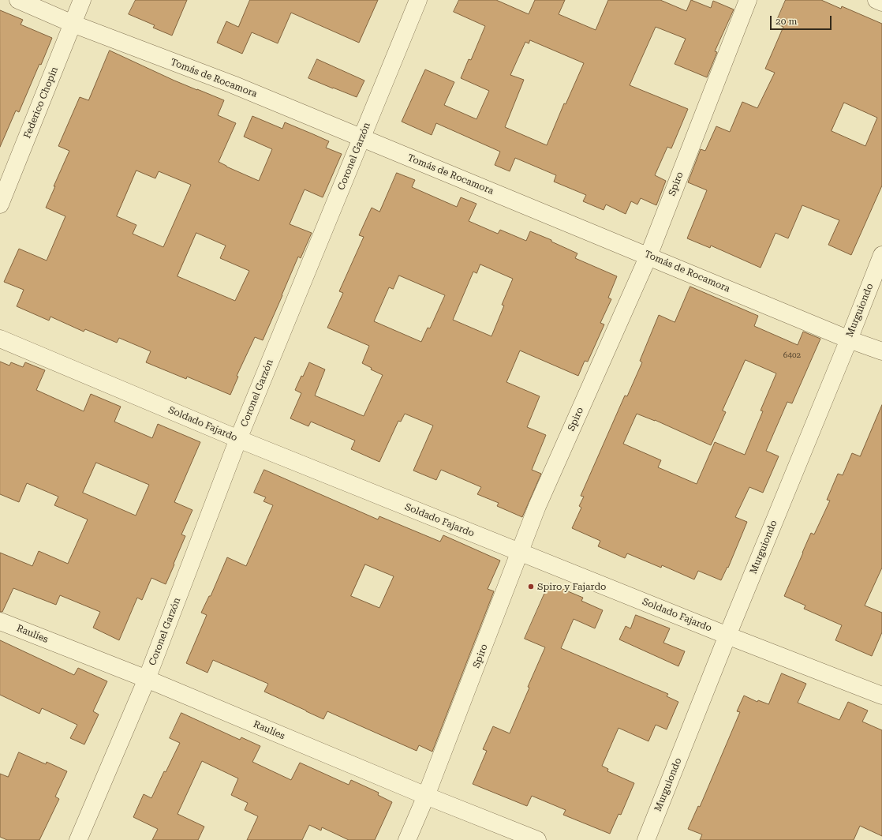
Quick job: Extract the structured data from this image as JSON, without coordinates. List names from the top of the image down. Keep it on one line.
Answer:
{"streets":{"street":["Tomás de Rocamora","Federico Chopin","Coronel Garzón","Spiro","Murguiondo","Soldado Fajardo","Raulíes"]},"crossings":[["Tomás de Rocamora","Federico Chopin"],["Tomás de Rocamora","Coronel Garzón"],["Tomás de Rocamora","Spiro"],["Tomás de Rocamora","Murguiondo"],["Coronel Garzón","Soldado Fajardo"],["Coronel Garzón","Raulíes"],["Spiro","Soldado Fajardo"],["Spiro","Raulíes"],["Murguiondo","Soldado Fajardo"]],"places":["Spiro y Fajardo"],"house_numbers":["6402"],"scale_bar":"20 m"}
